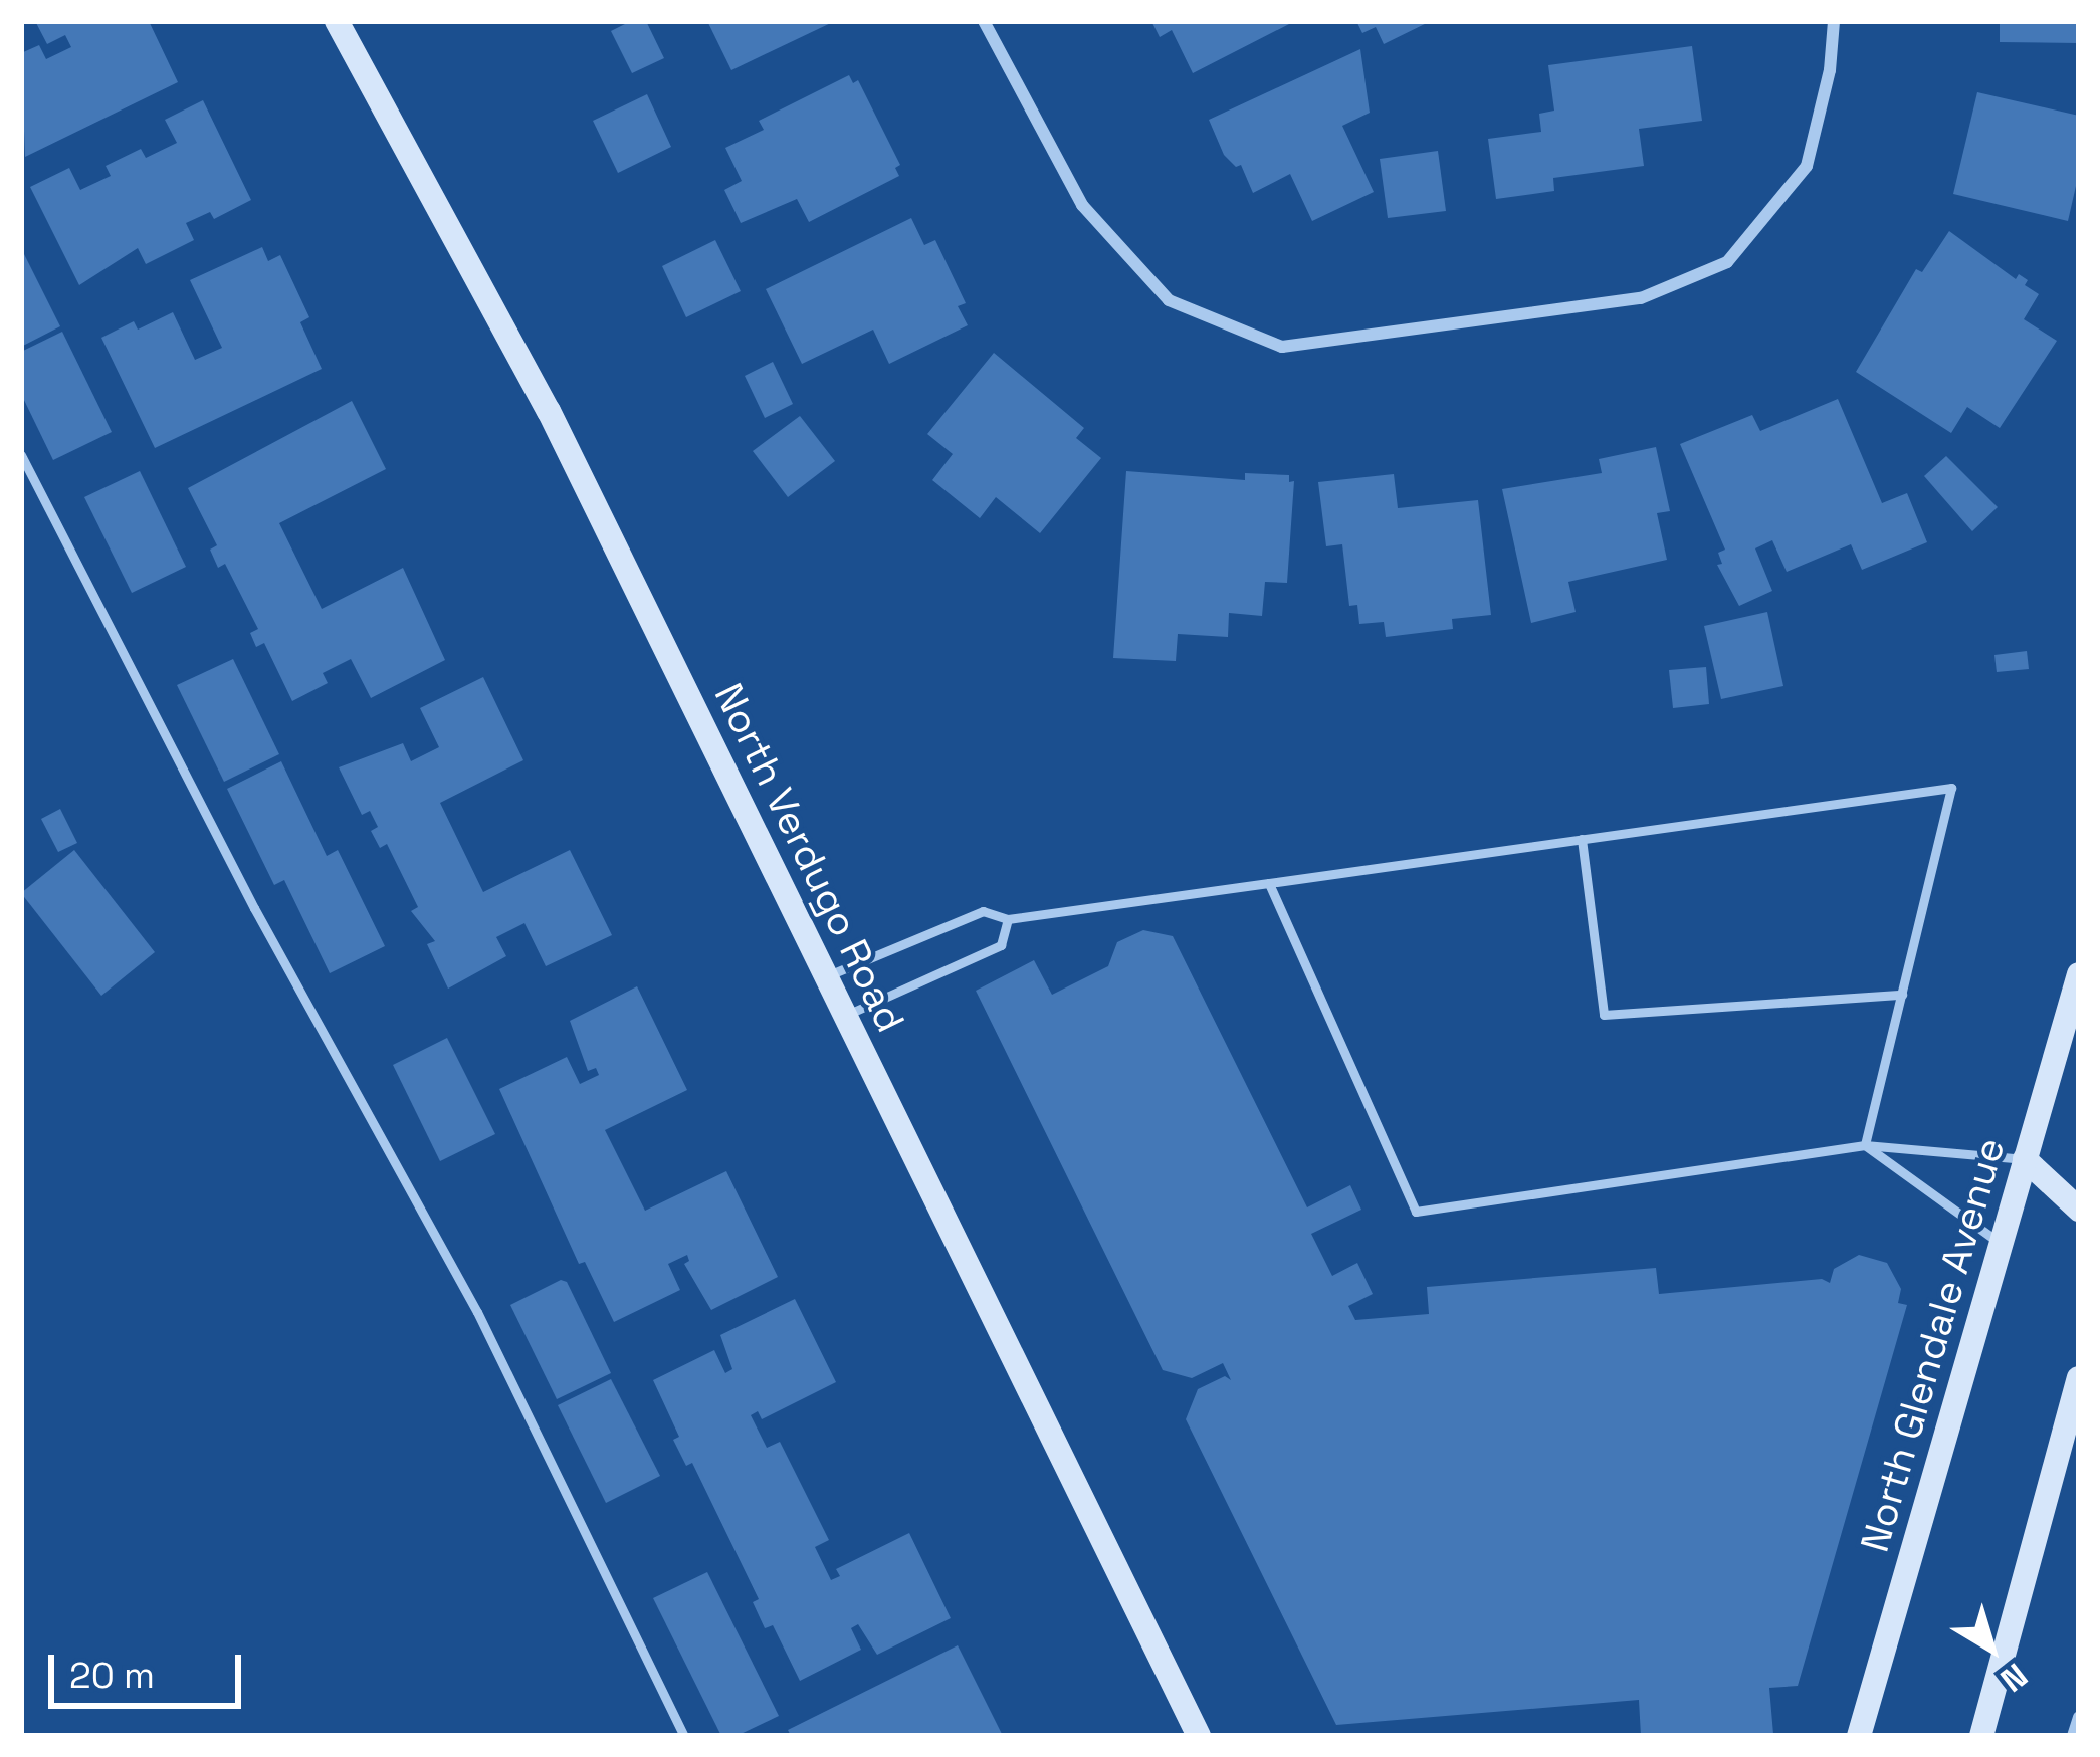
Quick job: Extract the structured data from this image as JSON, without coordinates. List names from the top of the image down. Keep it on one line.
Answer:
{"streets":{"main road":["North Verdugo Road","North Glendale Avenue"]},"scale_bar":"20 m","north":"bottom right"}
